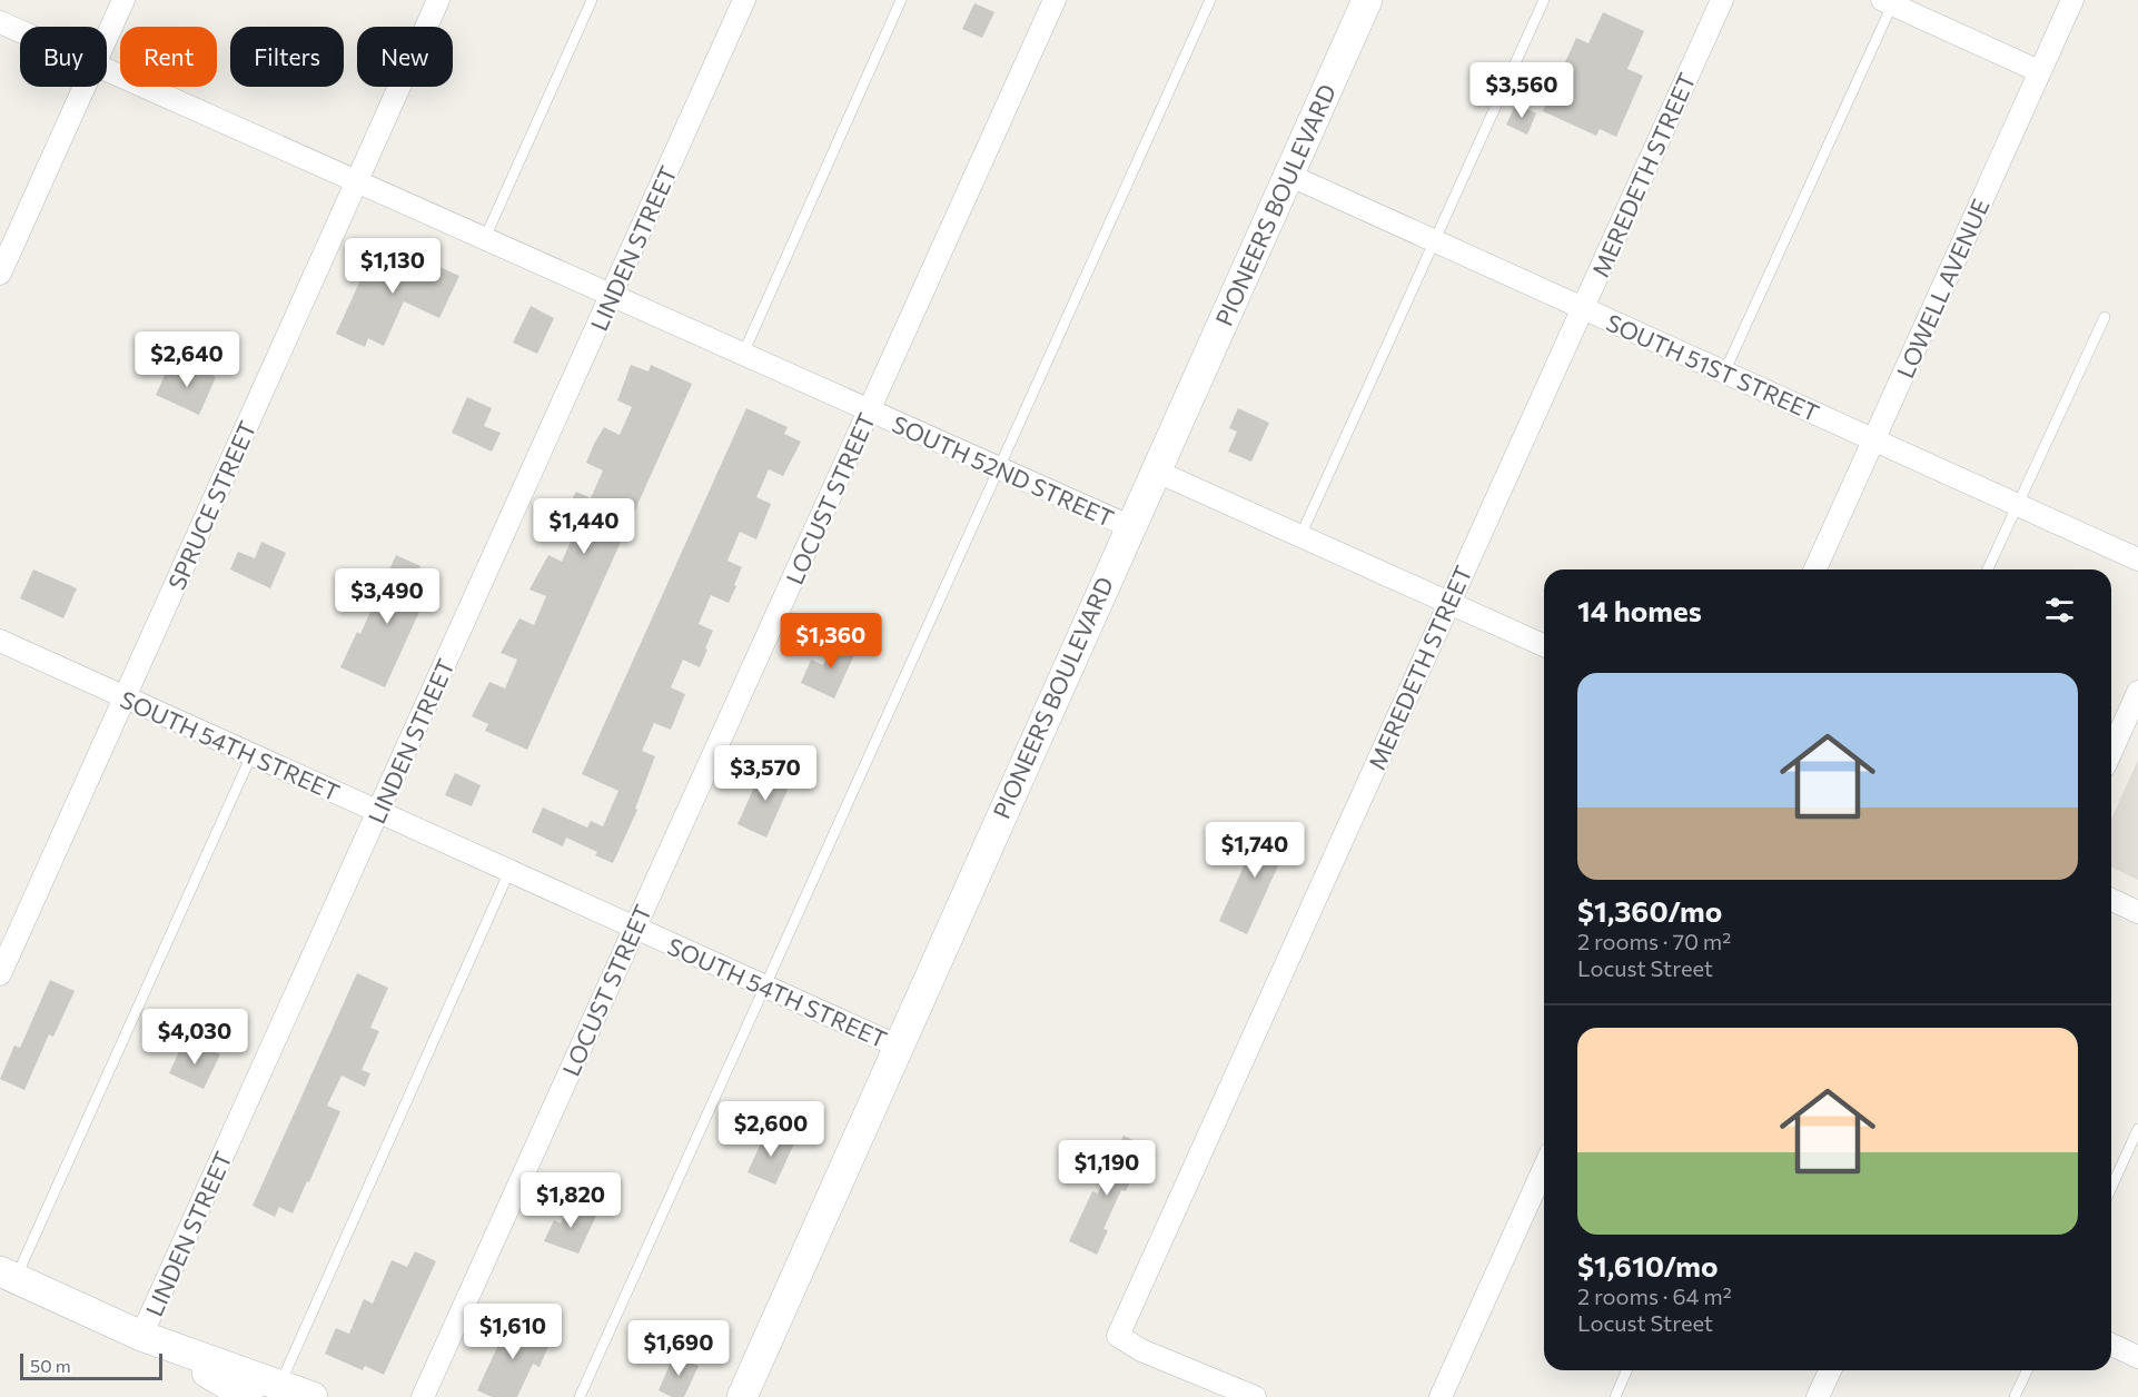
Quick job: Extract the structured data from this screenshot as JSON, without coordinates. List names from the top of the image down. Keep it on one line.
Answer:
{"streets":{"main road":["PIONEERS BOULEVARD"],"street":["MEREDETH STREET","LINDEN STREET","LOWELL AVENUE","SOUTH 51ST STREET","SOUTH 52ND STREET","LOCUST STREET","SPRUCE STREET","SOUTH 54TH STREET"]},"crossings":[["MEREDETH STREET","SOUTH 51ST STREET"],["PIONEERS BOULEVARD","SOUTH 51ST STREET"],["PIONEERS BOULEVARD","SOUTH 52ND STREET"],["PIONEERS BOULEVARD","SOUTH 54TH STREET"],["LINDEN STREET","SOUTH 52ND STREET"],["LINDEN STREET","SOUTH 54TH STREET"],["LOWELL AVENUE","SOUTH 51ST STREET"],["SOUTH 52ND STREET","LOCUST STREET"],["SOUTH 52ND STREET","SPRUCE STREET"],["LOCUST STREET","SOUTH 54TH STREET"],["SPRUCE STREET","SOUTH 54TH STREET"]],"scale_bar":"50 m","page":{"chip":["Buy","Rent","Filters","New"],"price":["$3,560","$1,130","$2,640","$1,440","$3,490","$1,360","$3,570","$1,740","$4,030","$2,600","$1,190","$1,820","$1,610","$1,690"],"heading":"14 homes","list":[{"name":"$1,360/mo","note":"2 rooms · 70 m² · Locust Street"},{"name":"$1,610/mo","note":"2 rooms · 64 m² · Locust Street"}],"scale":"50 m"}}
